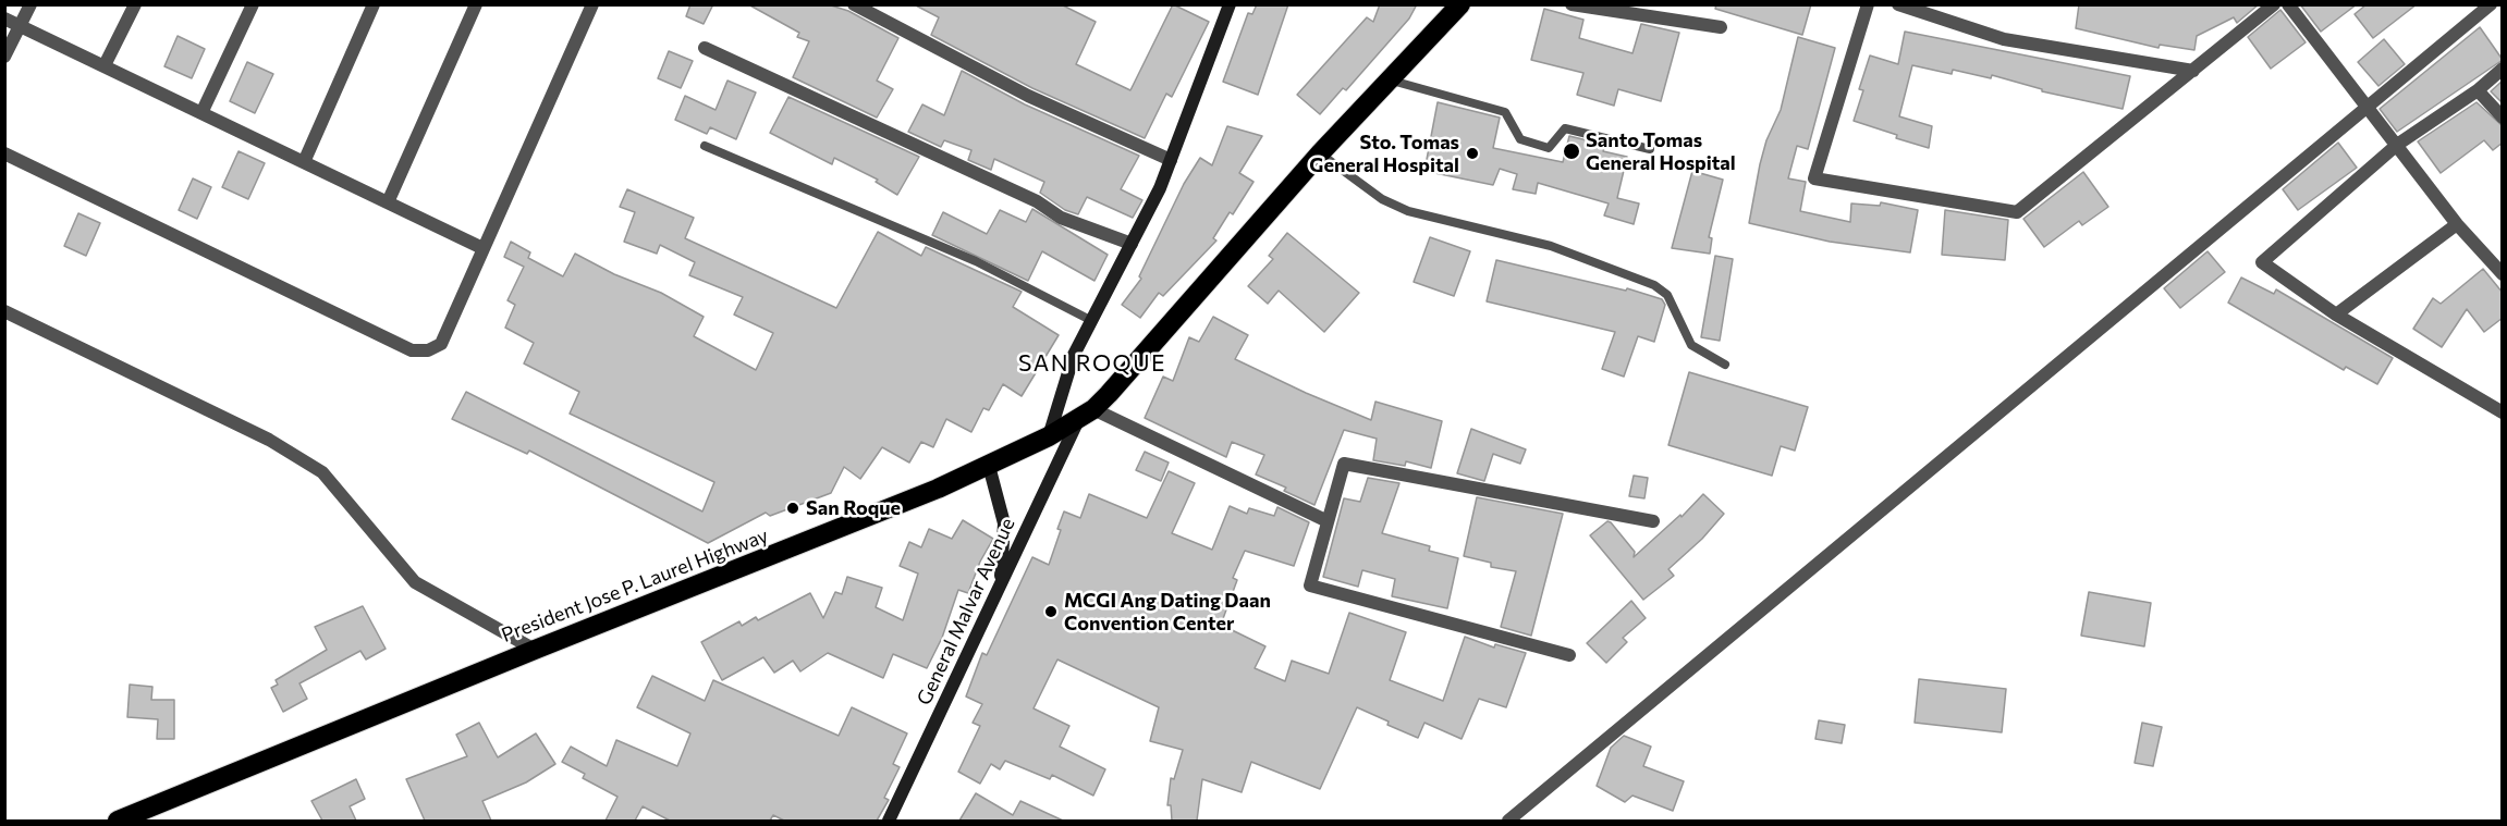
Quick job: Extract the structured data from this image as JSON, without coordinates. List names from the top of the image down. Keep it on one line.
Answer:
{"streets":{"highway":["President Jose P. Laurel Highway"],"main road":["General Malvar Avenue"]},"crossings":[["President Jose P. Laurel Highway","General Malvar Avenue"]],"districts":["SAN ROQUE"],"places":["Santo Tomas General Hospital","Sto. Tomas General Hospital","San Roque","MCGI Ang Dating Daan Convention Center"]}
